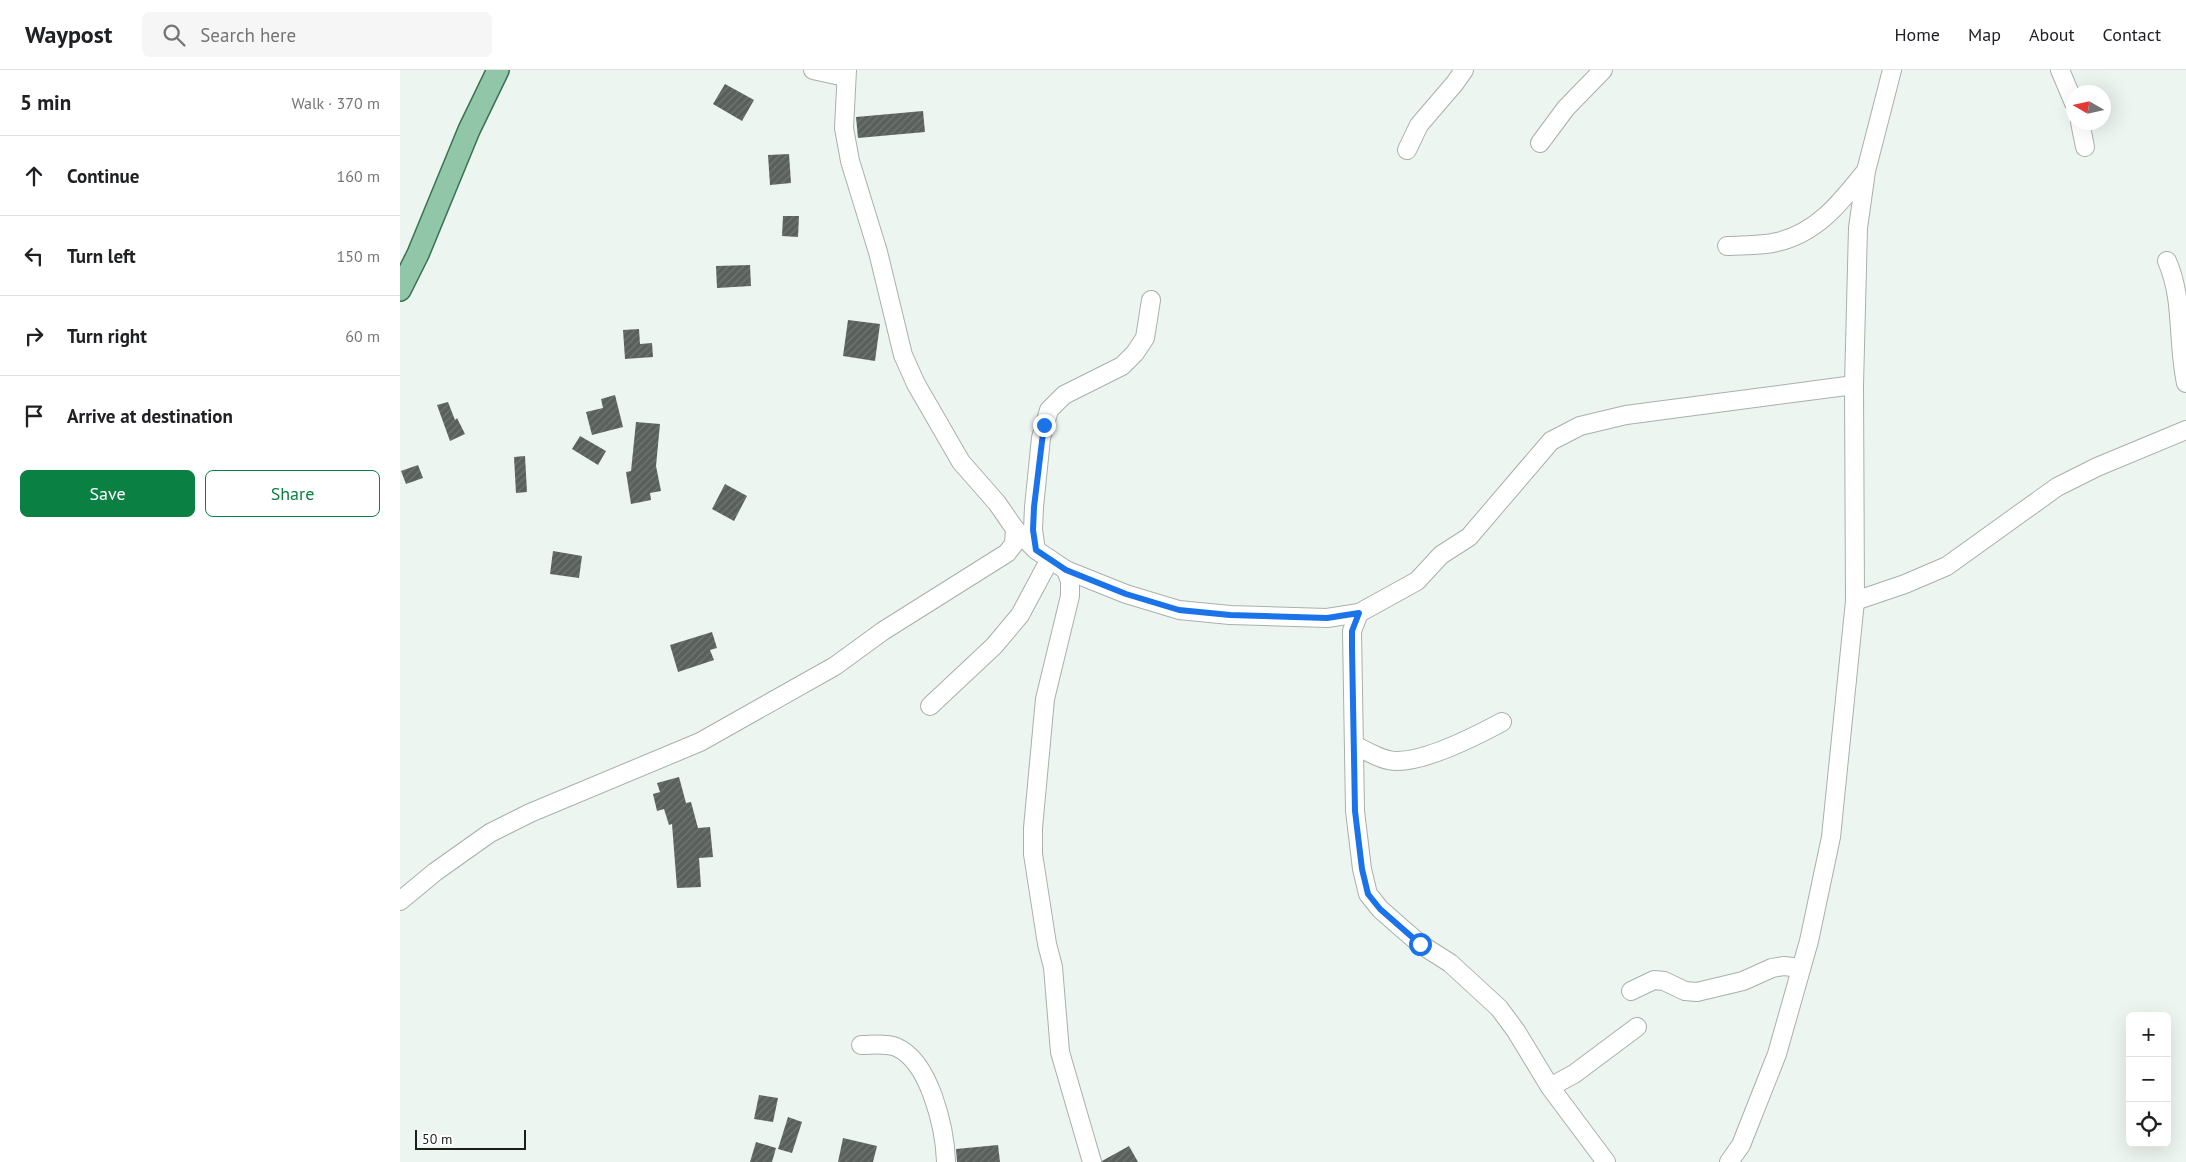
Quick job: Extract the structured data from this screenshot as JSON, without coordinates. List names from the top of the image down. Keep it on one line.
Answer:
{"scale_bar":"50 m","north":"left","page":{"header":"Waypost","search":"Search here","nav":["Home","Map","About","Contact"],"heading":["5 min","Walk · 370 m"],"list":[["Continue","160 m"],["Turn left","150 m"],["Turn right","60 m"],"Arrive at destination"],"buttons":["Save","Share"],"map_buttons":["+","−"],"scale":"50 m"}}
